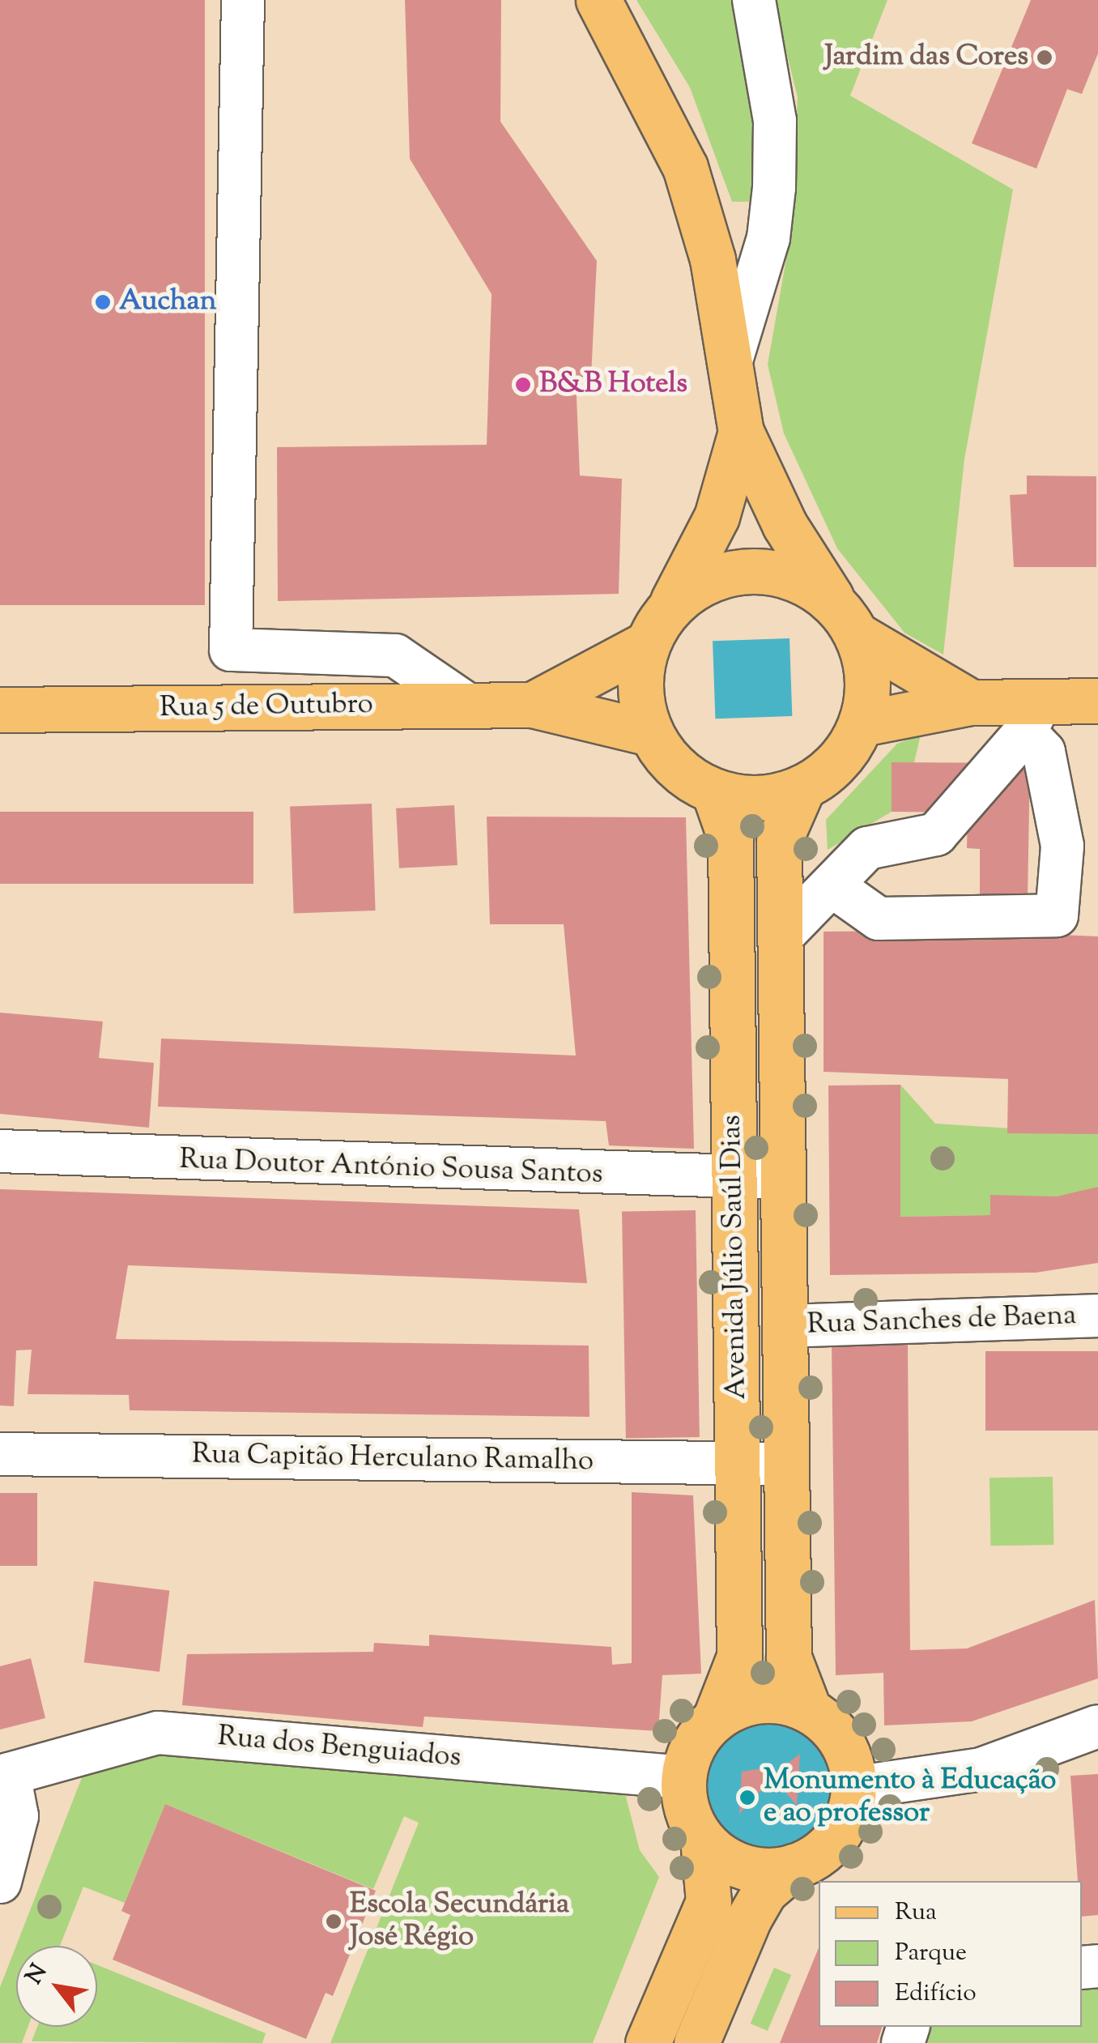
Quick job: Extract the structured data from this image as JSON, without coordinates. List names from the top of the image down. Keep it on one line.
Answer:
{"streets":{"main road":["Rua 5 de Outubro","Avenida Júlio Saúl Dias"],"street":["Rua Doutor António Sousa Santos","Rua Sanches de Baena","Rua Capitão Herculano Ramalho","Rua dos Benguiados"]},"crossings":[["Rua 5 de Outubro","Avenida Júlio Saúl Dias"],["Rua Doutor António Sousa Santos","Avenida Júlio Saúl Dias"],["Avenida Júlio Saúl Dias","Rua Sanches de Baena"],["Avenida Júlio Saúl Dias","Rua Capitão Herculano Ramalho"],["Avenida Júlio Saúl Dias","Rua dos Benguiados"]],"places":["Jardim das Cores","Auchan","B&B Hotels","Monumento à Educação e ao professor","Escola Secundária José Régio"],"legend":["Rua","Parque","Edifício"],"north":"top left"}
